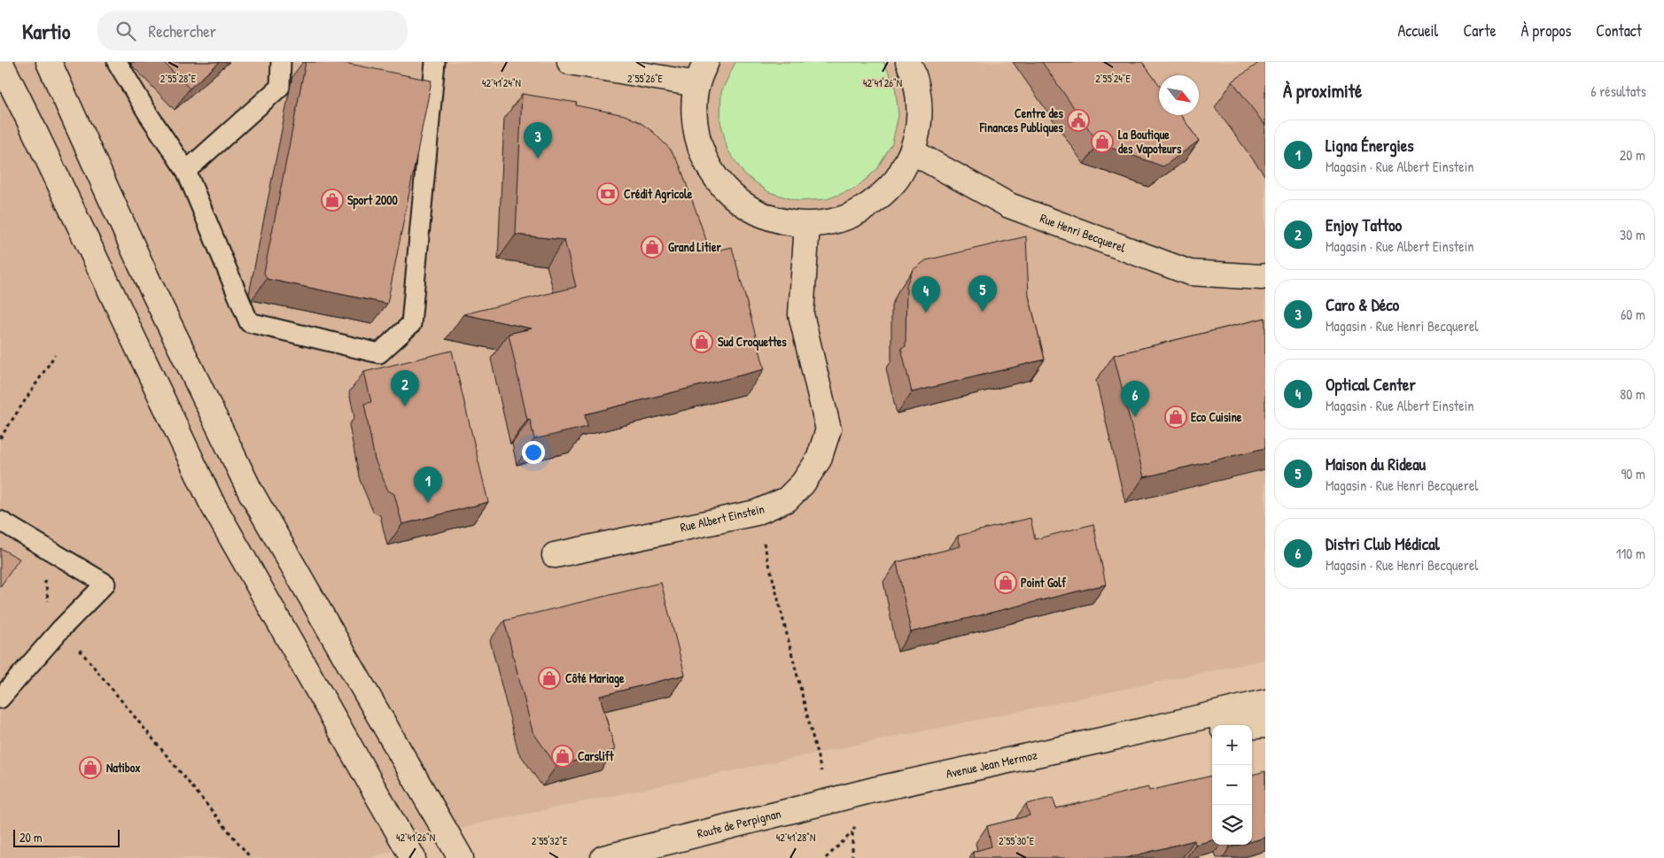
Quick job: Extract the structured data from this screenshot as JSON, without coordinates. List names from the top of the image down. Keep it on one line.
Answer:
{"streets":{"street":["Rue Henri Becquerel","Rue Albert Einstein","Avenue Jean Mermoz","Route de Perpignan"]},"crossings":[["Avenue Jean Mermoz","Route de Perpignan"]],"places":{"public building":["Centre des Finances Publiques"],"shop":["La Boutique des Vapoteurs","Sport 2000","Grand Litier","Sud Croquettes","Eco Cuisine","Point Golf","Côté Mariage","Carslift","Natibox"],"bank":["Crédit Agricole"]},"scale_bar":"20 m","north":"bottom right","page":{"header":"Kartio","search":"Rechercher","nav":["Accueil","Carte","À propos","Contact"],"heading":["À proximité","6 résultats"],"list":[{"mark":"1","name":"Ligna Énergies","note":"Magasin · Rue Albert Einstein","value":"20 m"},{"mark":"2","name":"Enjoy Tattoo","note":"Magasin · Rue Albert Einstein","value":"30 m"},{"mark":"3","name":"Caro & Déco","note":"Magasin · Rue Henri Becquerel","value":"60 m"},{"mark":"4","name":"Optical Center","note":"Magasin · Rue Albert Einstein","value":"80 m"},{"mark":"5","name":"Maison du Rideau","note":"Magasin · Rue Henri Becquerel","value":"90 m"},{"mark":"6","name":"Distri Club Médical","note":"Magasin · Rue Henri Becquerel","value":"110 m"}],"pins":["3","5","4","2","6","1"],"map_buttons":["+","−"],"scale":"20 m"},"coordinates":["2°55'28\"E","2°55'26\"E","2°55'24\"E","42°41'26\"N","42°41'24\"N","42°41'28\"N","2°55'32\"E","2°55'30\"E"]}
